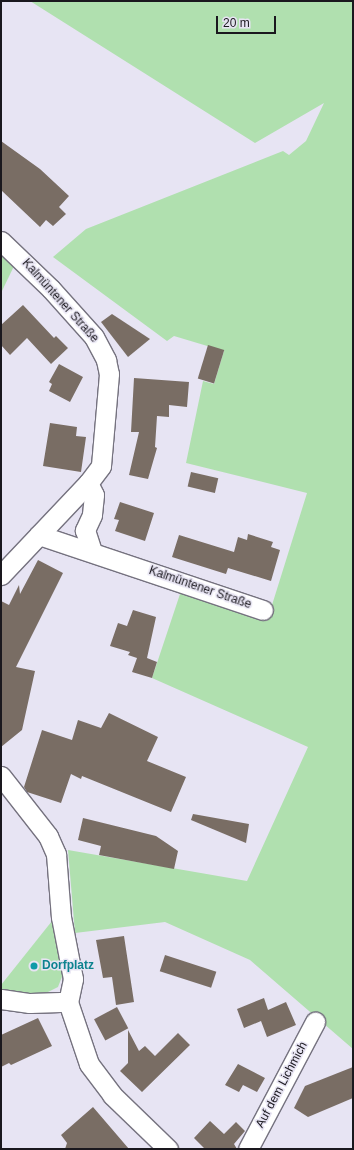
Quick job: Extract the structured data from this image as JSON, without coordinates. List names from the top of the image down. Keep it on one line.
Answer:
{"streets":{"street":["Kalmüntener Straße","Auf dem Lichmich"]},"places":["Dorfplatz"],"scale_bar":"20 m"}
